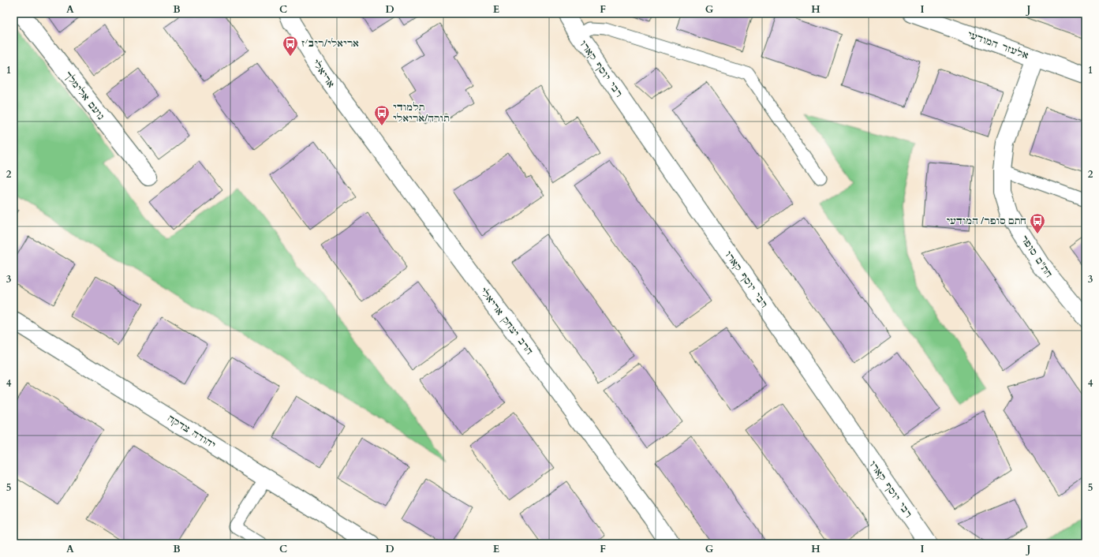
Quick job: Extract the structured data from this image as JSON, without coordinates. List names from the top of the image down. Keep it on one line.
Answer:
{"streets":{"street":["אלעזר המודעי","רבי יוסף קארו","אריאלי","נועם אלימלך","חת\"ם סופר","הרב יצחק אריאלי","יהודה צדקה"]},"crossings":[["אלעזר המודעי","חת\"ם סופר"],["אריאלי","הרב יצחק אריאלי"]],"places":{"bus stop":["אריאלי/ריב׳ז","תלמודי תורה/אריאלי","חתם סופר/ המודעי"]},"grid":{"columns":["A","B","C","D","E","F","G","H","I","J"],"rows":["1","2","3","4","5"]}}
